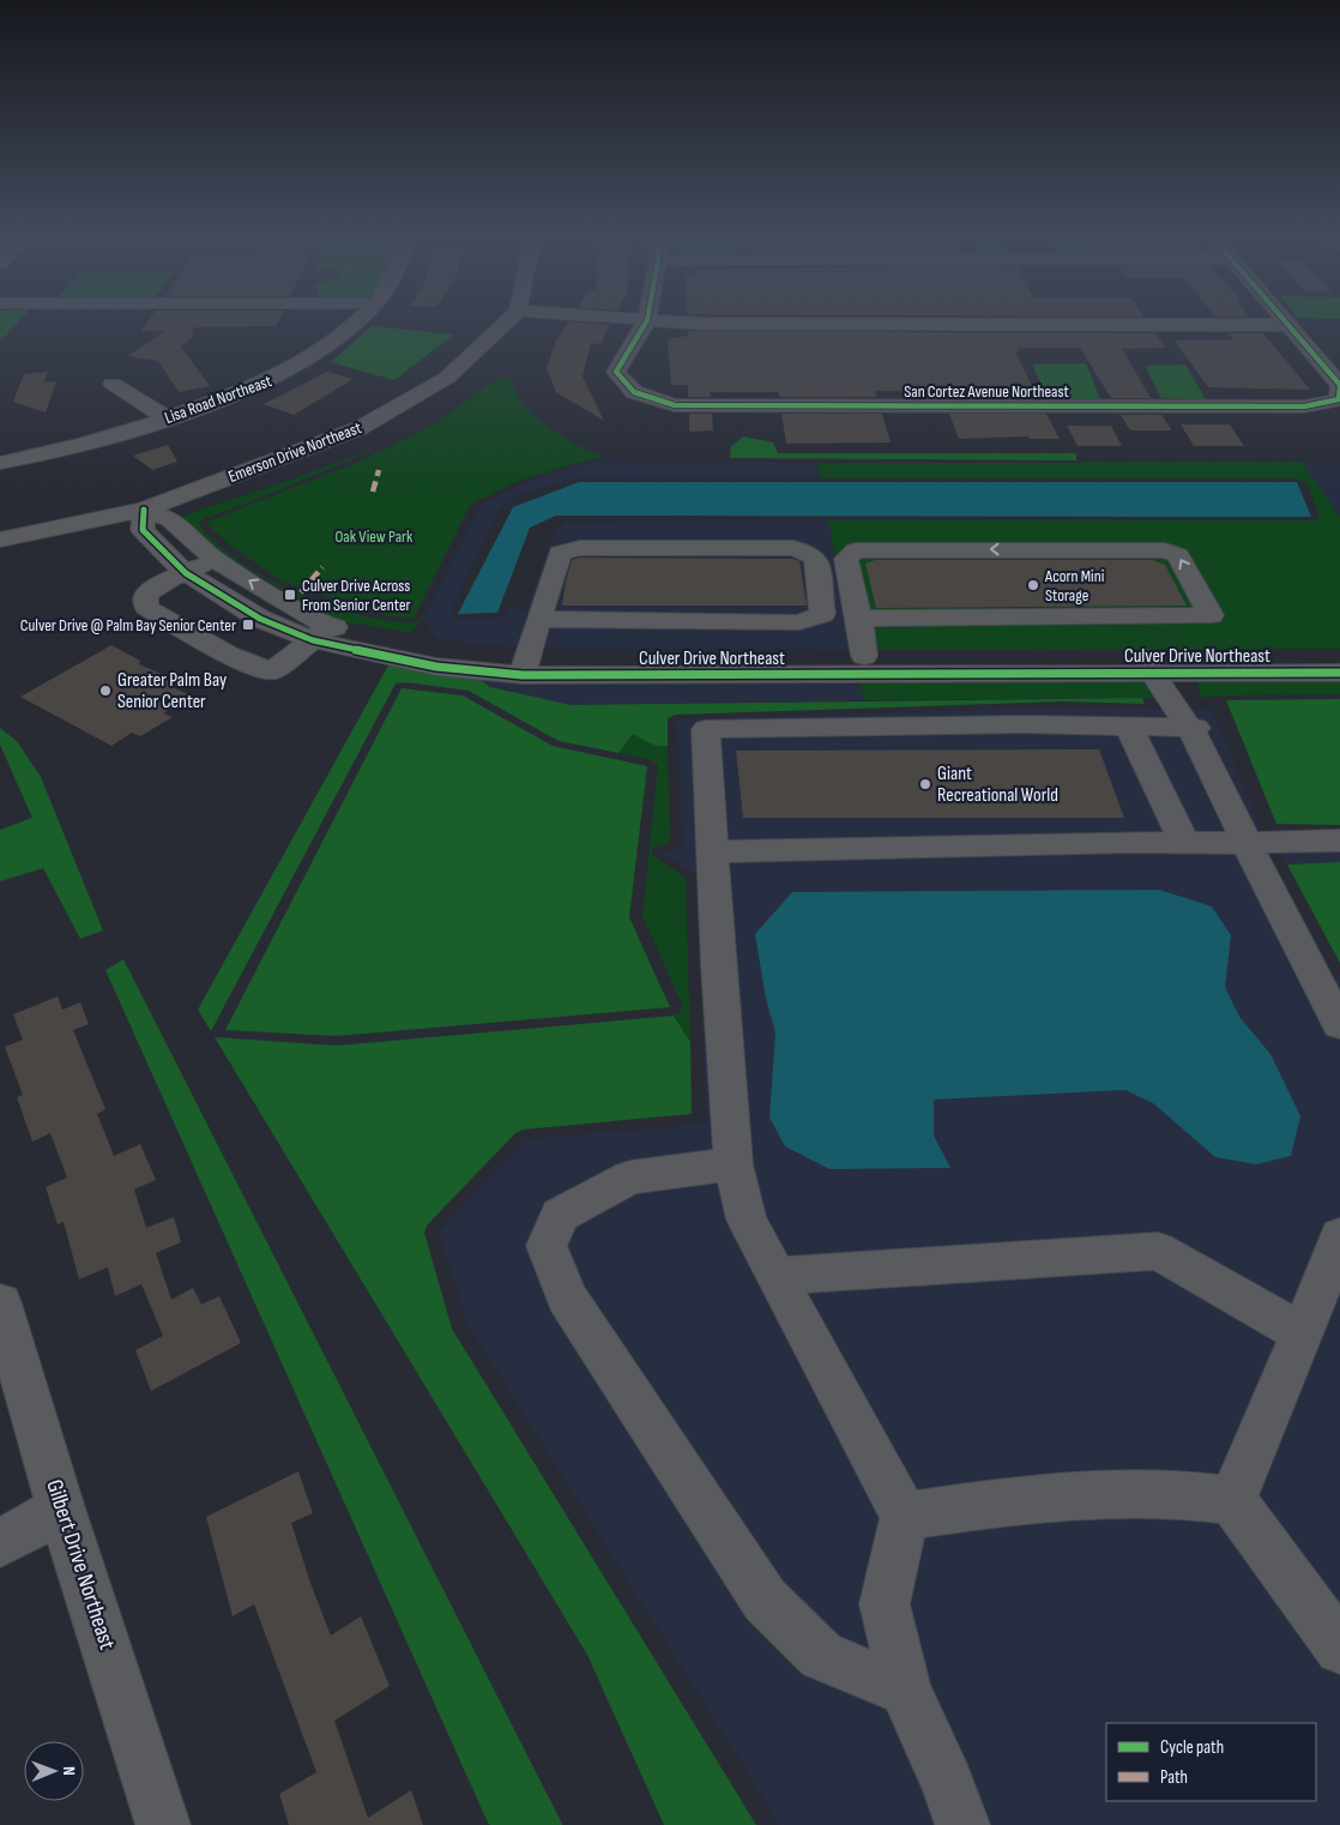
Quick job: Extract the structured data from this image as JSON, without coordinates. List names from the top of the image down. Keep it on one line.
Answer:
{"streets":{"street":["San Cortez Avenue Northeast","Lisa Road Northeast","Emerson Drive Northeast","Culver Drive Northeast","Gilbert Drive Northeast"]},"crossings":[["Emerson Drive Northeast","Culver Drive Northeast"]],"parks":["Oak View Park"],"places":{"other":["Acorn Mini Storage","Greater Palm Bay Senior Center","Giant Recreational World"],"transit":["Culver Drive Across From Senior Center","Culver Drive @ Palm Bay Senior Center"]},"legend":["Cycle path","Path"],"north":"right"}
